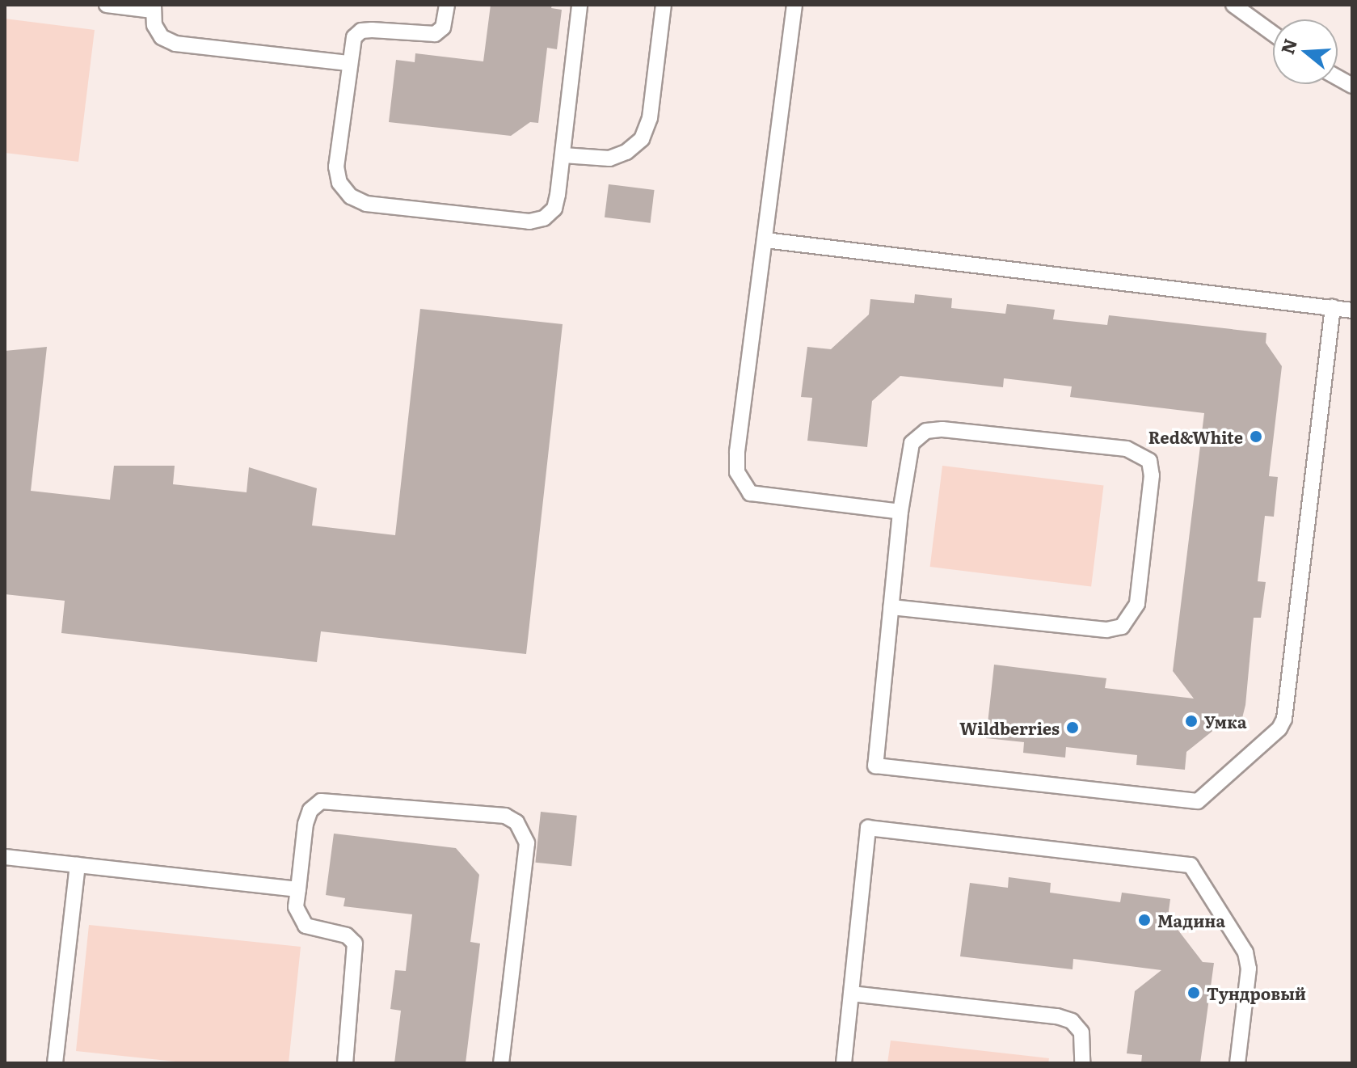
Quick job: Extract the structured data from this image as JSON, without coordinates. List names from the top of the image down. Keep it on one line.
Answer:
{"places":["Red&White","Умка","Wildberries","Мадина","Тундровый"],"north":"left"}
